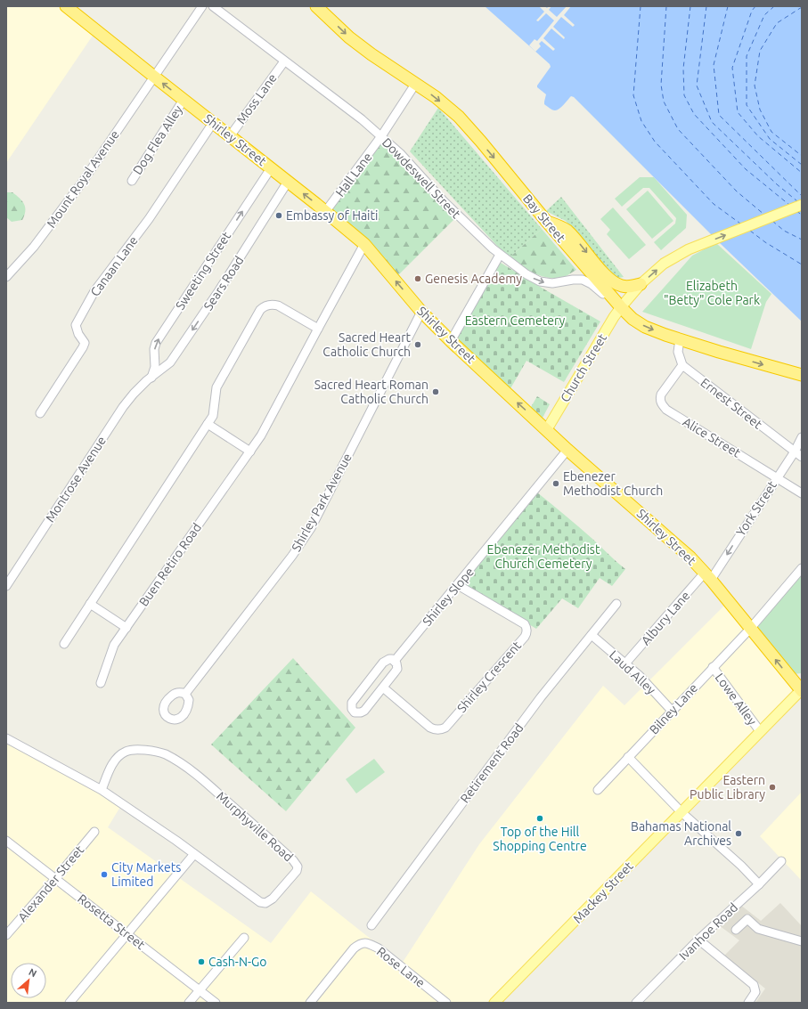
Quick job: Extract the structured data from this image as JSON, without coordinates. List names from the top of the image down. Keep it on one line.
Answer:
{"streets":{"highway":["Shirley Street","Bay Street"],"main road":["Church Street","Mackey Street"],"street":["Moss Lane","Dog Flea Alley","Hall Lane","Dowdeswell Street","Mount Royal Avenue","Canaan Lane","Sweeting Street","Sears Road","Ernest Street","Alice Street","Montrose Avenue","Shirley Park Avenue","York Street","Buen Retiro Road","Shirley Slope","Albury Lane","Laud Alley","Shirley Crescent","Lowe Alley","Bilney Lane","Retirement Road","Murphyville Road","Alexander Street","Rosetta Street","Ivanhoe Road","Rose Lane"]},"crossings":[["Moss Lane","Shirley Street"],["Moss Lane","Dowdeswell Street"],["Dog Flea Alley","Shirley Street"],["Shirley Street","Hall Lane"],["Shirley Street","Mount Royal Avenue"],["Shirley Street","Canaan Lane"],["Shirley Street","Sweeting Street"],["Shirley Street","Sears Road"],["Shirley Street","Church Street"],["Shirley Street","Shirley Park Avenue"],["Shirley Street","York Street"],["Shirley Street","Buen Retiro Road"],["Shirley Street","Shirley Slope"],["Shirley Street","Albury Lane"],["Shirley Street","Bilney Lane"],["Shirley Street","Mackey Street"],["Hall Lane","Dowdeswell Street"],["Hall Lane","Bay Street"],["Dowdeswell Street","Bay Street"],["Dowdeswell Street","Church Street"],["Bay Street","Church Street"],["Sweeting Street","Sears Road"],["Sweeting Street","Montrose Avenue"],["Sears Road","Montrose Avenue"],["Ernest Street","Alice Street"],["Ernest Street","York Street"],["Alice Street","York Street"],["York Street","Albury Lane"],["Shirley Slope","Shirley Crescent"],["Albury Lane","Laud Alley"],["Laud Alley","Bilney Lane"],["Laud Alley","Retirement Road"],["Lowe Alley","Bilney Lane"],["Lowe Alley","Mackey Street"],["Alexander Street","Rosetta Street"]],"one_way":["Shirley Street","Bay Street","Sweeting Street","Sears Road","Church Street","York Street"],"parks":["Elizabeth \"Betty\" Cole Park","Eastern Cemetery","Ebenezer Methodist Church Cemetery"],"places":["Embassy of Haiti","Genesis Academy","Sacred Heart Catholic Church","Sacred Heart Roman Catholic Church","Ebenezer Methodist Church","Eastern Public Library","Top of the Hill Shopping Centre","Bahamas National Archives","City Markets Limited","Cash-N-Go"],"north":"top right"}
